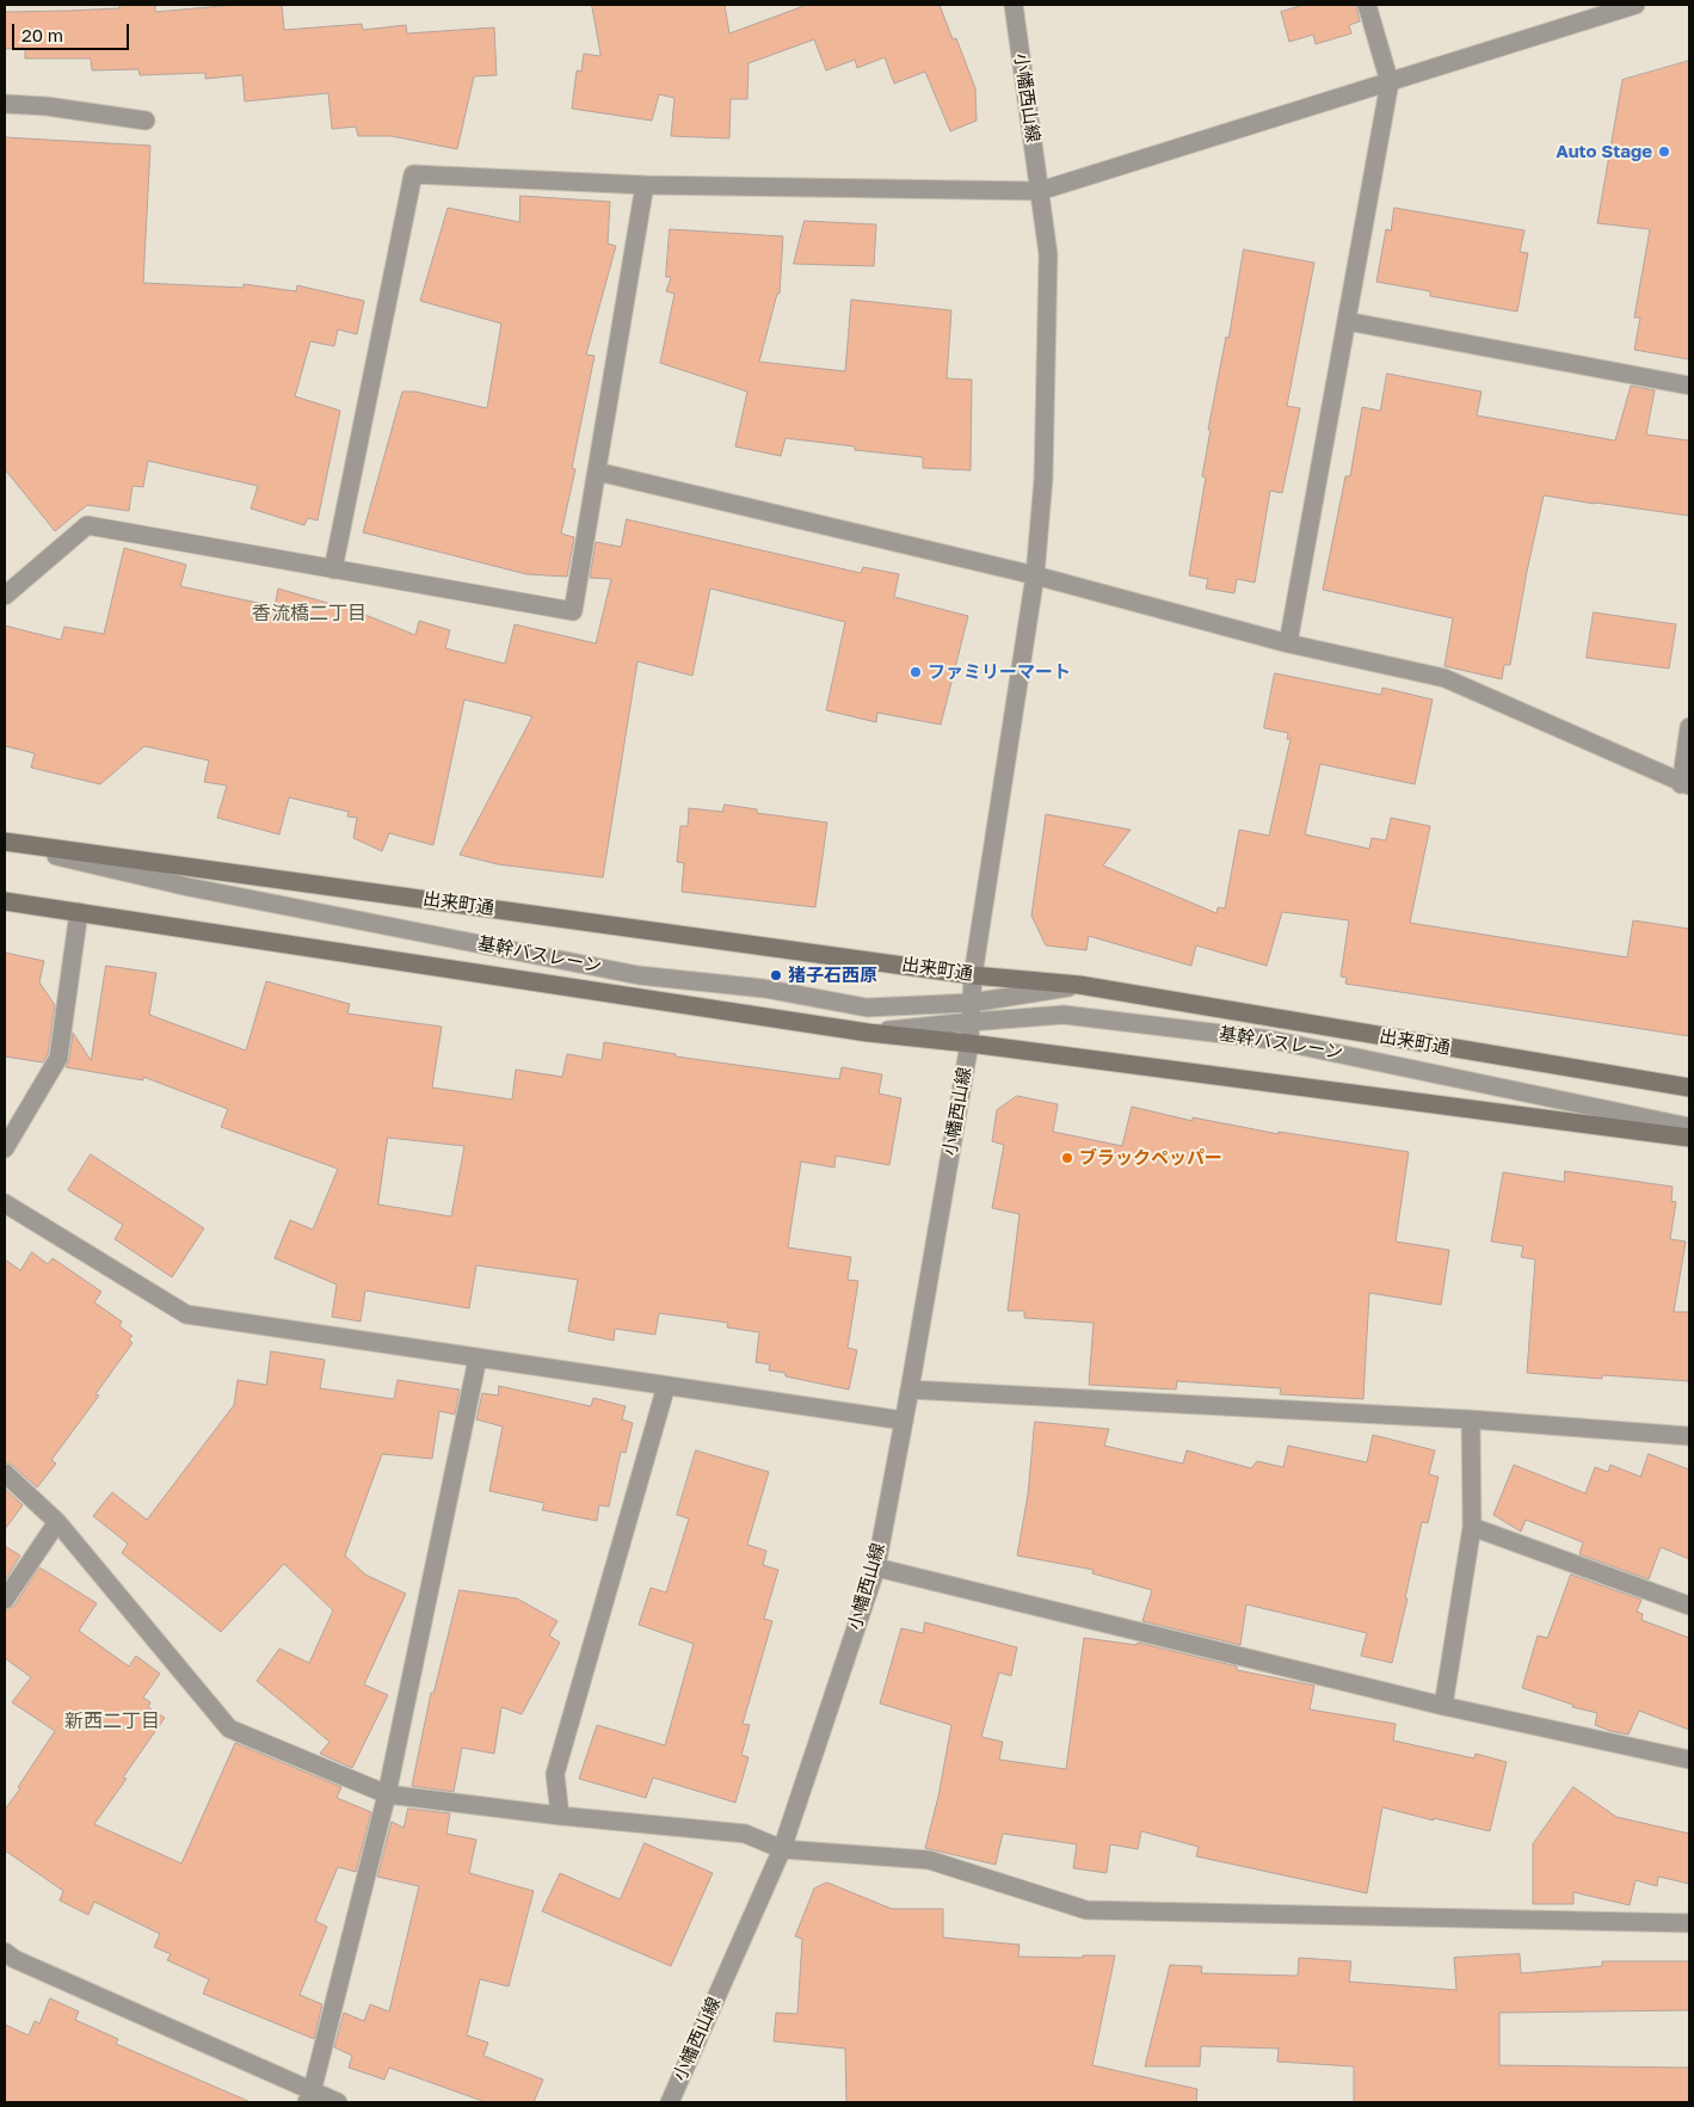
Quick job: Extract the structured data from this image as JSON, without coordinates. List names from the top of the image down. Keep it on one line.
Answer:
{"streets":{"main road":["出来町通"],"street":["小幡西山線","基幹バスレーン"]},"crossings":[["小幡西山線","出来町通"],["小幡西山線","基幹バスレーン"],["出来町通","基幹バスレーン"]],"districts":["香流橋二丁目","新西二丁目"],"places":["Auto Stage","ファミリーマート","猪子石西原","ブラックペッパー"],"scale_bar":"20 m"}
